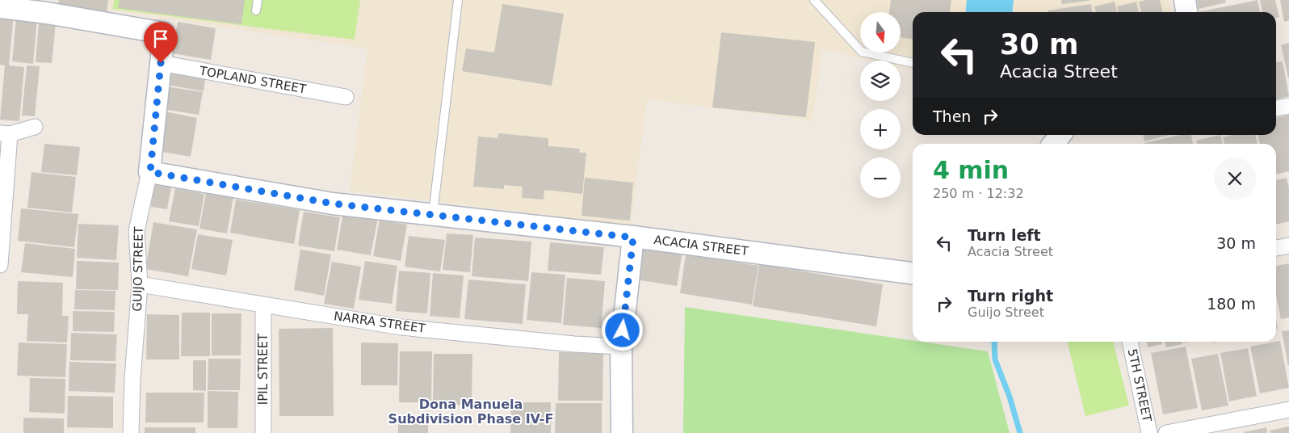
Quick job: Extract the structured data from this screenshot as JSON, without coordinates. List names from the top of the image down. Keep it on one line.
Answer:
{"streets":{"street":["TOPLAND STREET","ACACIA STREET","GUIJO STREET","NARRA STREET","IPIL STREET","5TH STREET"]},"crossings":[["TOPLAND STREET","GUIJO STREET"],["ACACIA STREET","GUIJO STREET"],["GUIJO STREET","NARRA STREET"],["NARRA STREET","IPIL STREET"]],"districts":["Dona Manuela Subdivision Phase IV-F"],"north":"bottom","page":{"map_buttons":["+","−"],"turn":["30 m","Acacia Street"],"then":"Then","heading":["4 min","250 m · 12:32"],"list":[{"name":"Turn left","note":"Acacia Street","value":"30 m"},{"name":"Turn right","note":"Guijo Street","value":"180 m"}]}}
